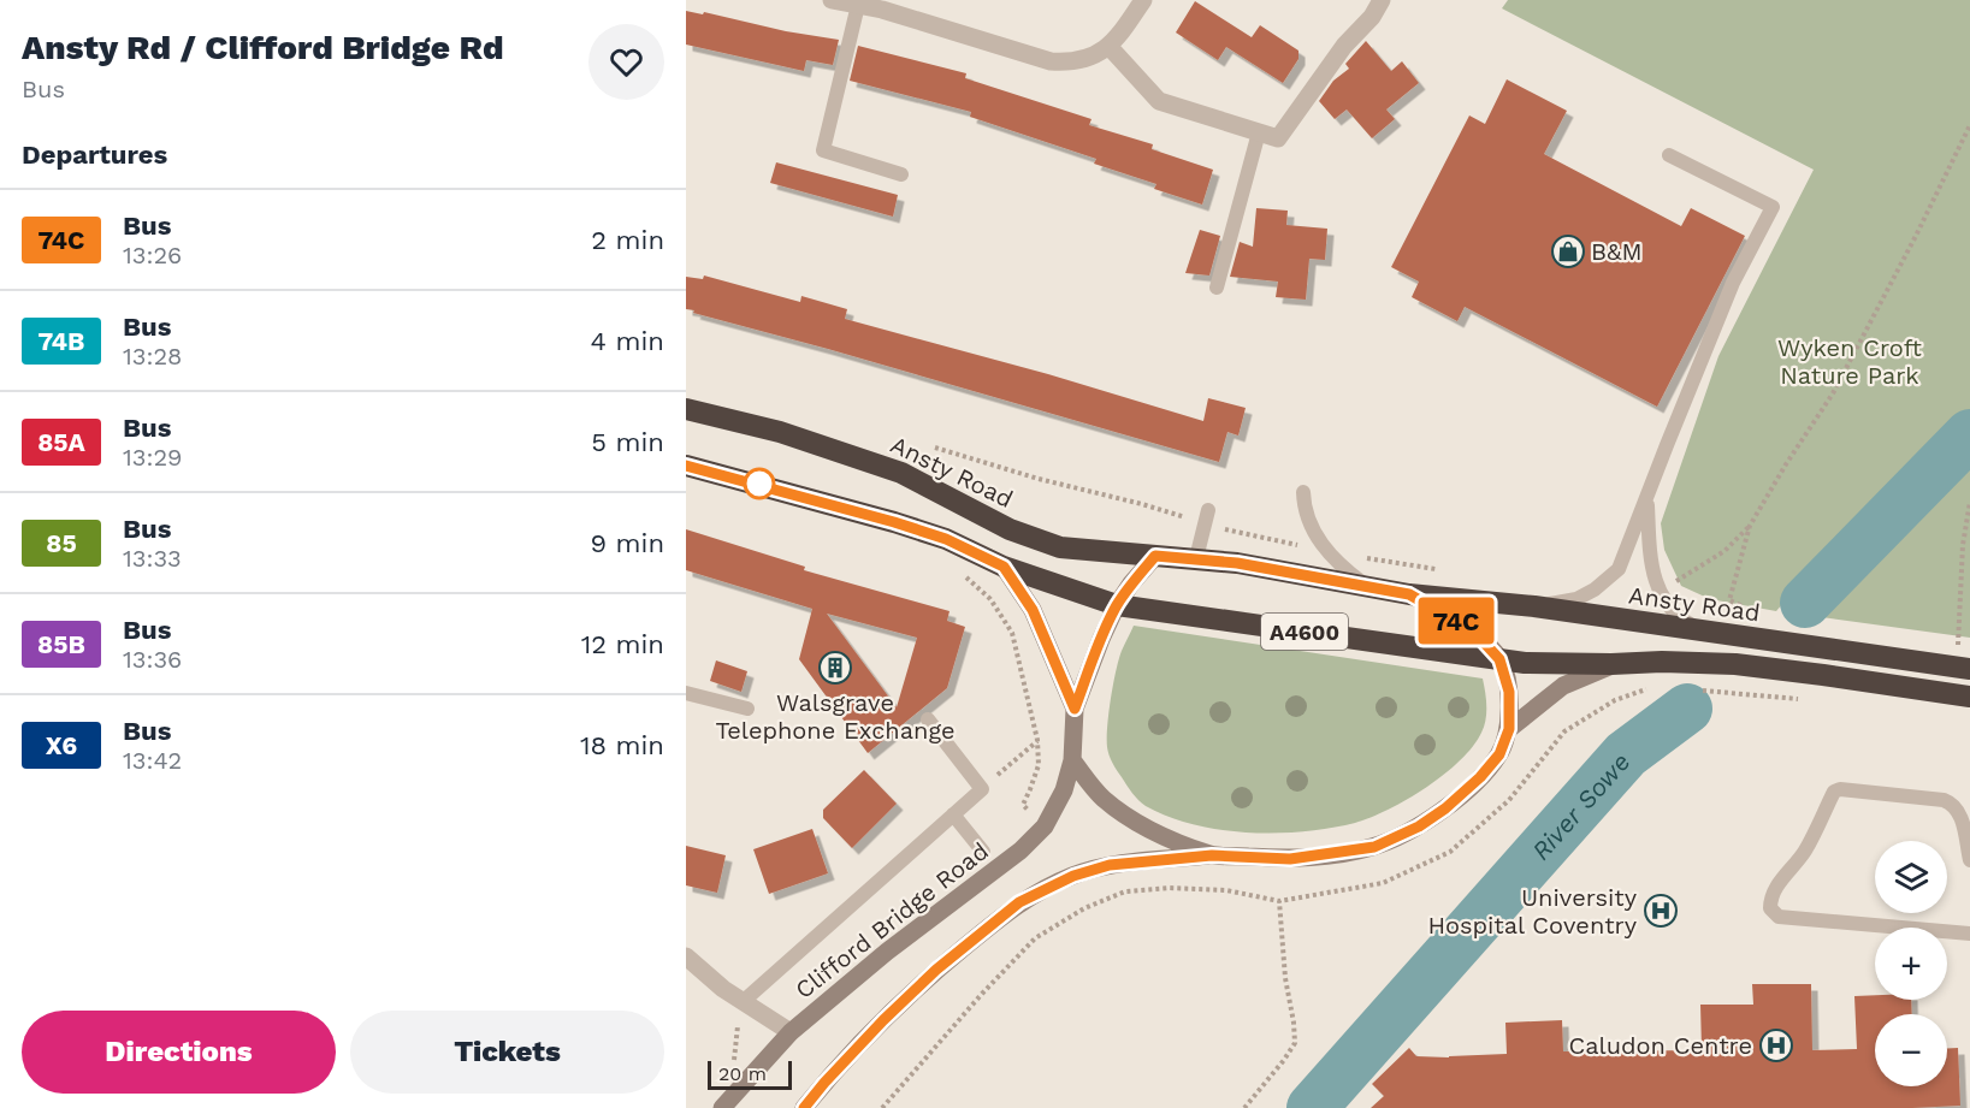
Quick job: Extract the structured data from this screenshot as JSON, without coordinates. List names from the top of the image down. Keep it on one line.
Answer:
{"streets":{"highway":["Ansty Road","A4600"],"main road":["Clifford Bridge Road"]},"crossings":[["Ansty Road","A4600"]],"water":["River Sowe"],"parks":["Wyken Croft Nature Park"],"places":{"shop":["B&M"],"building":["Walsgrave Telephone Exchange"],"hospital":["University Hospital Coventry","Caludon Centre"]},"lines":["bus line 74C"],"scale_bar":"20 m","page":{"heading":[["Ansty Rd / Clifford Bridge Rd","Bus"],"Departures"],"on_map":"74C","list":[{"mark":"74C","name":"Bus","note":"13:26","value":"2 min"},{"mark":"74B","name":"Bus","note":"13:28","value":"4 min"},{"mark":"85A","name":"Bus","note":"13:29","value":"5 min"},{"mark":"85","name":"Bus","note":"13:33","value":"9 min"},{"mark":"85B","name":"Bus","note":"13:36","value":"12 min"},{"mark":"X6","name":"Bus","note":"13:42","value":"18 min"}],"map_buttons":["+","−"],"buttons":["Directions","Tickets"],"scale":"20 m"}}
